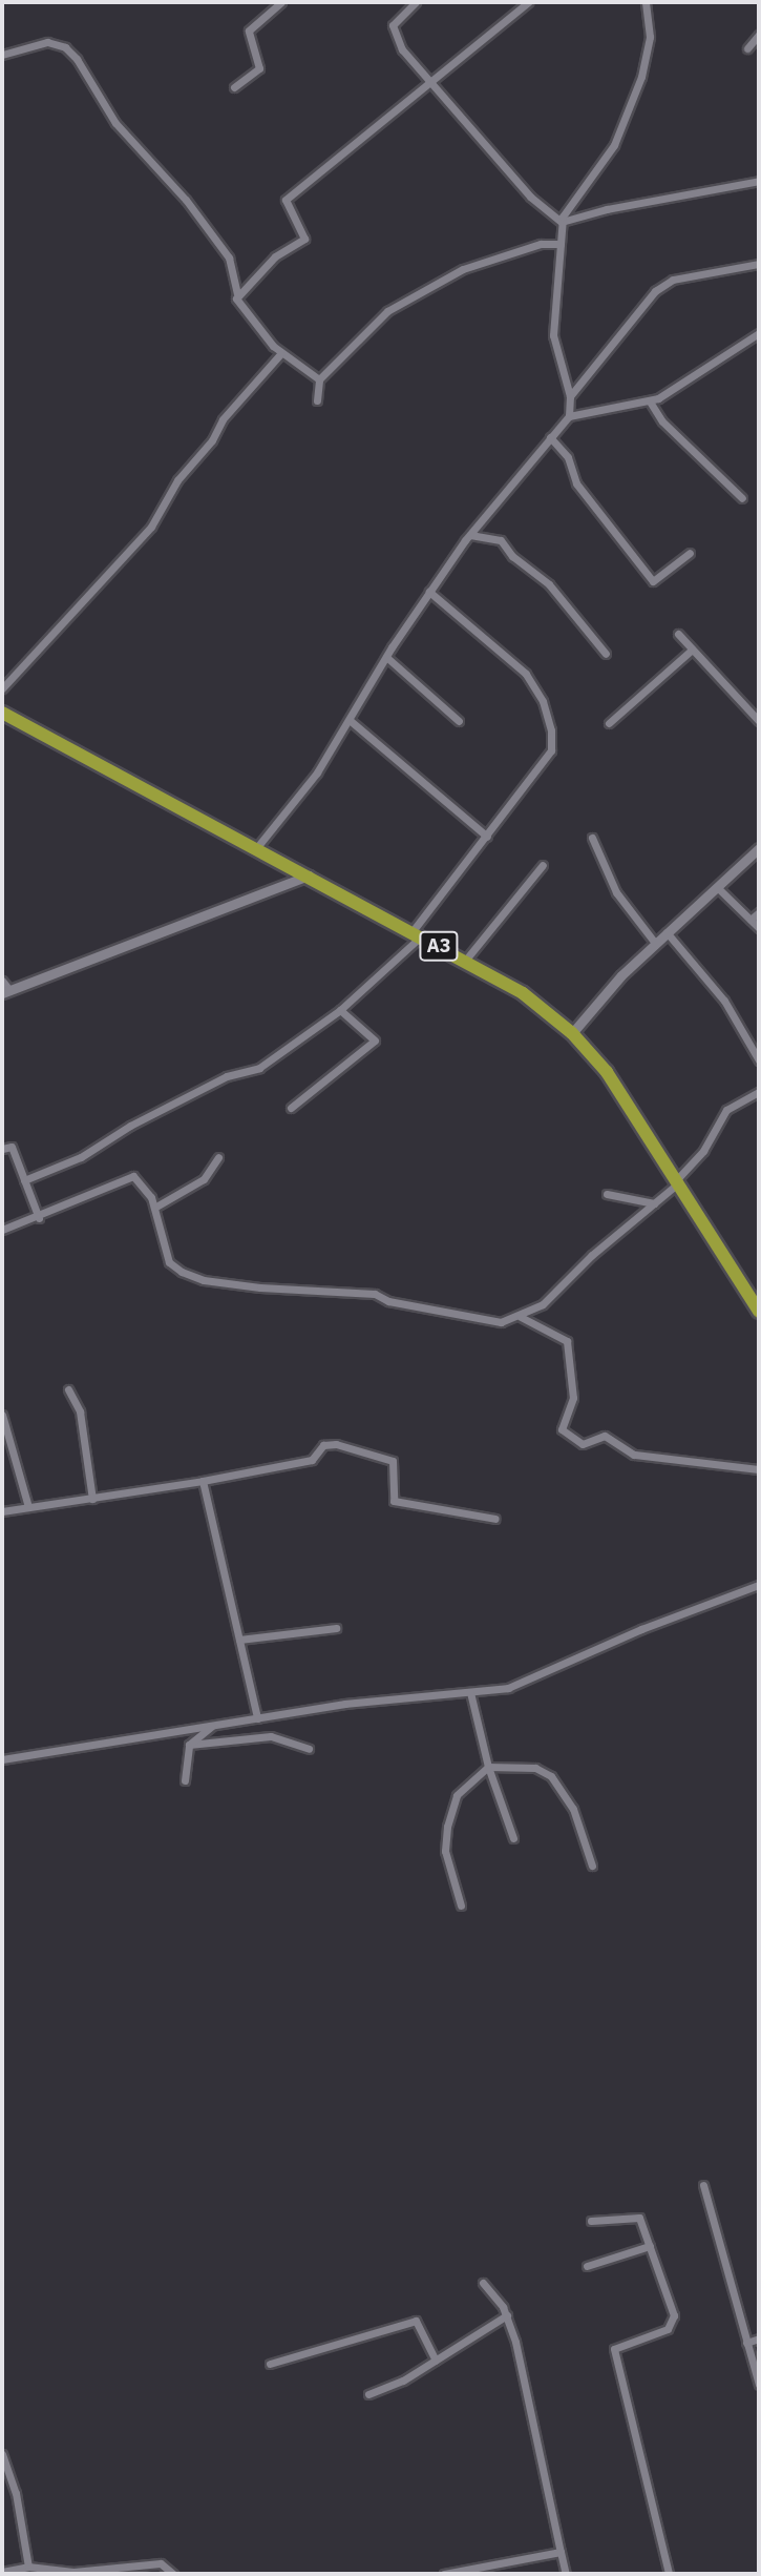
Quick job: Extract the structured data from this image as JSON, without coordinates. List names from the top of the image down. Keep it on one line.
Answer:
{"streets":{"highway":["A3"]}}
